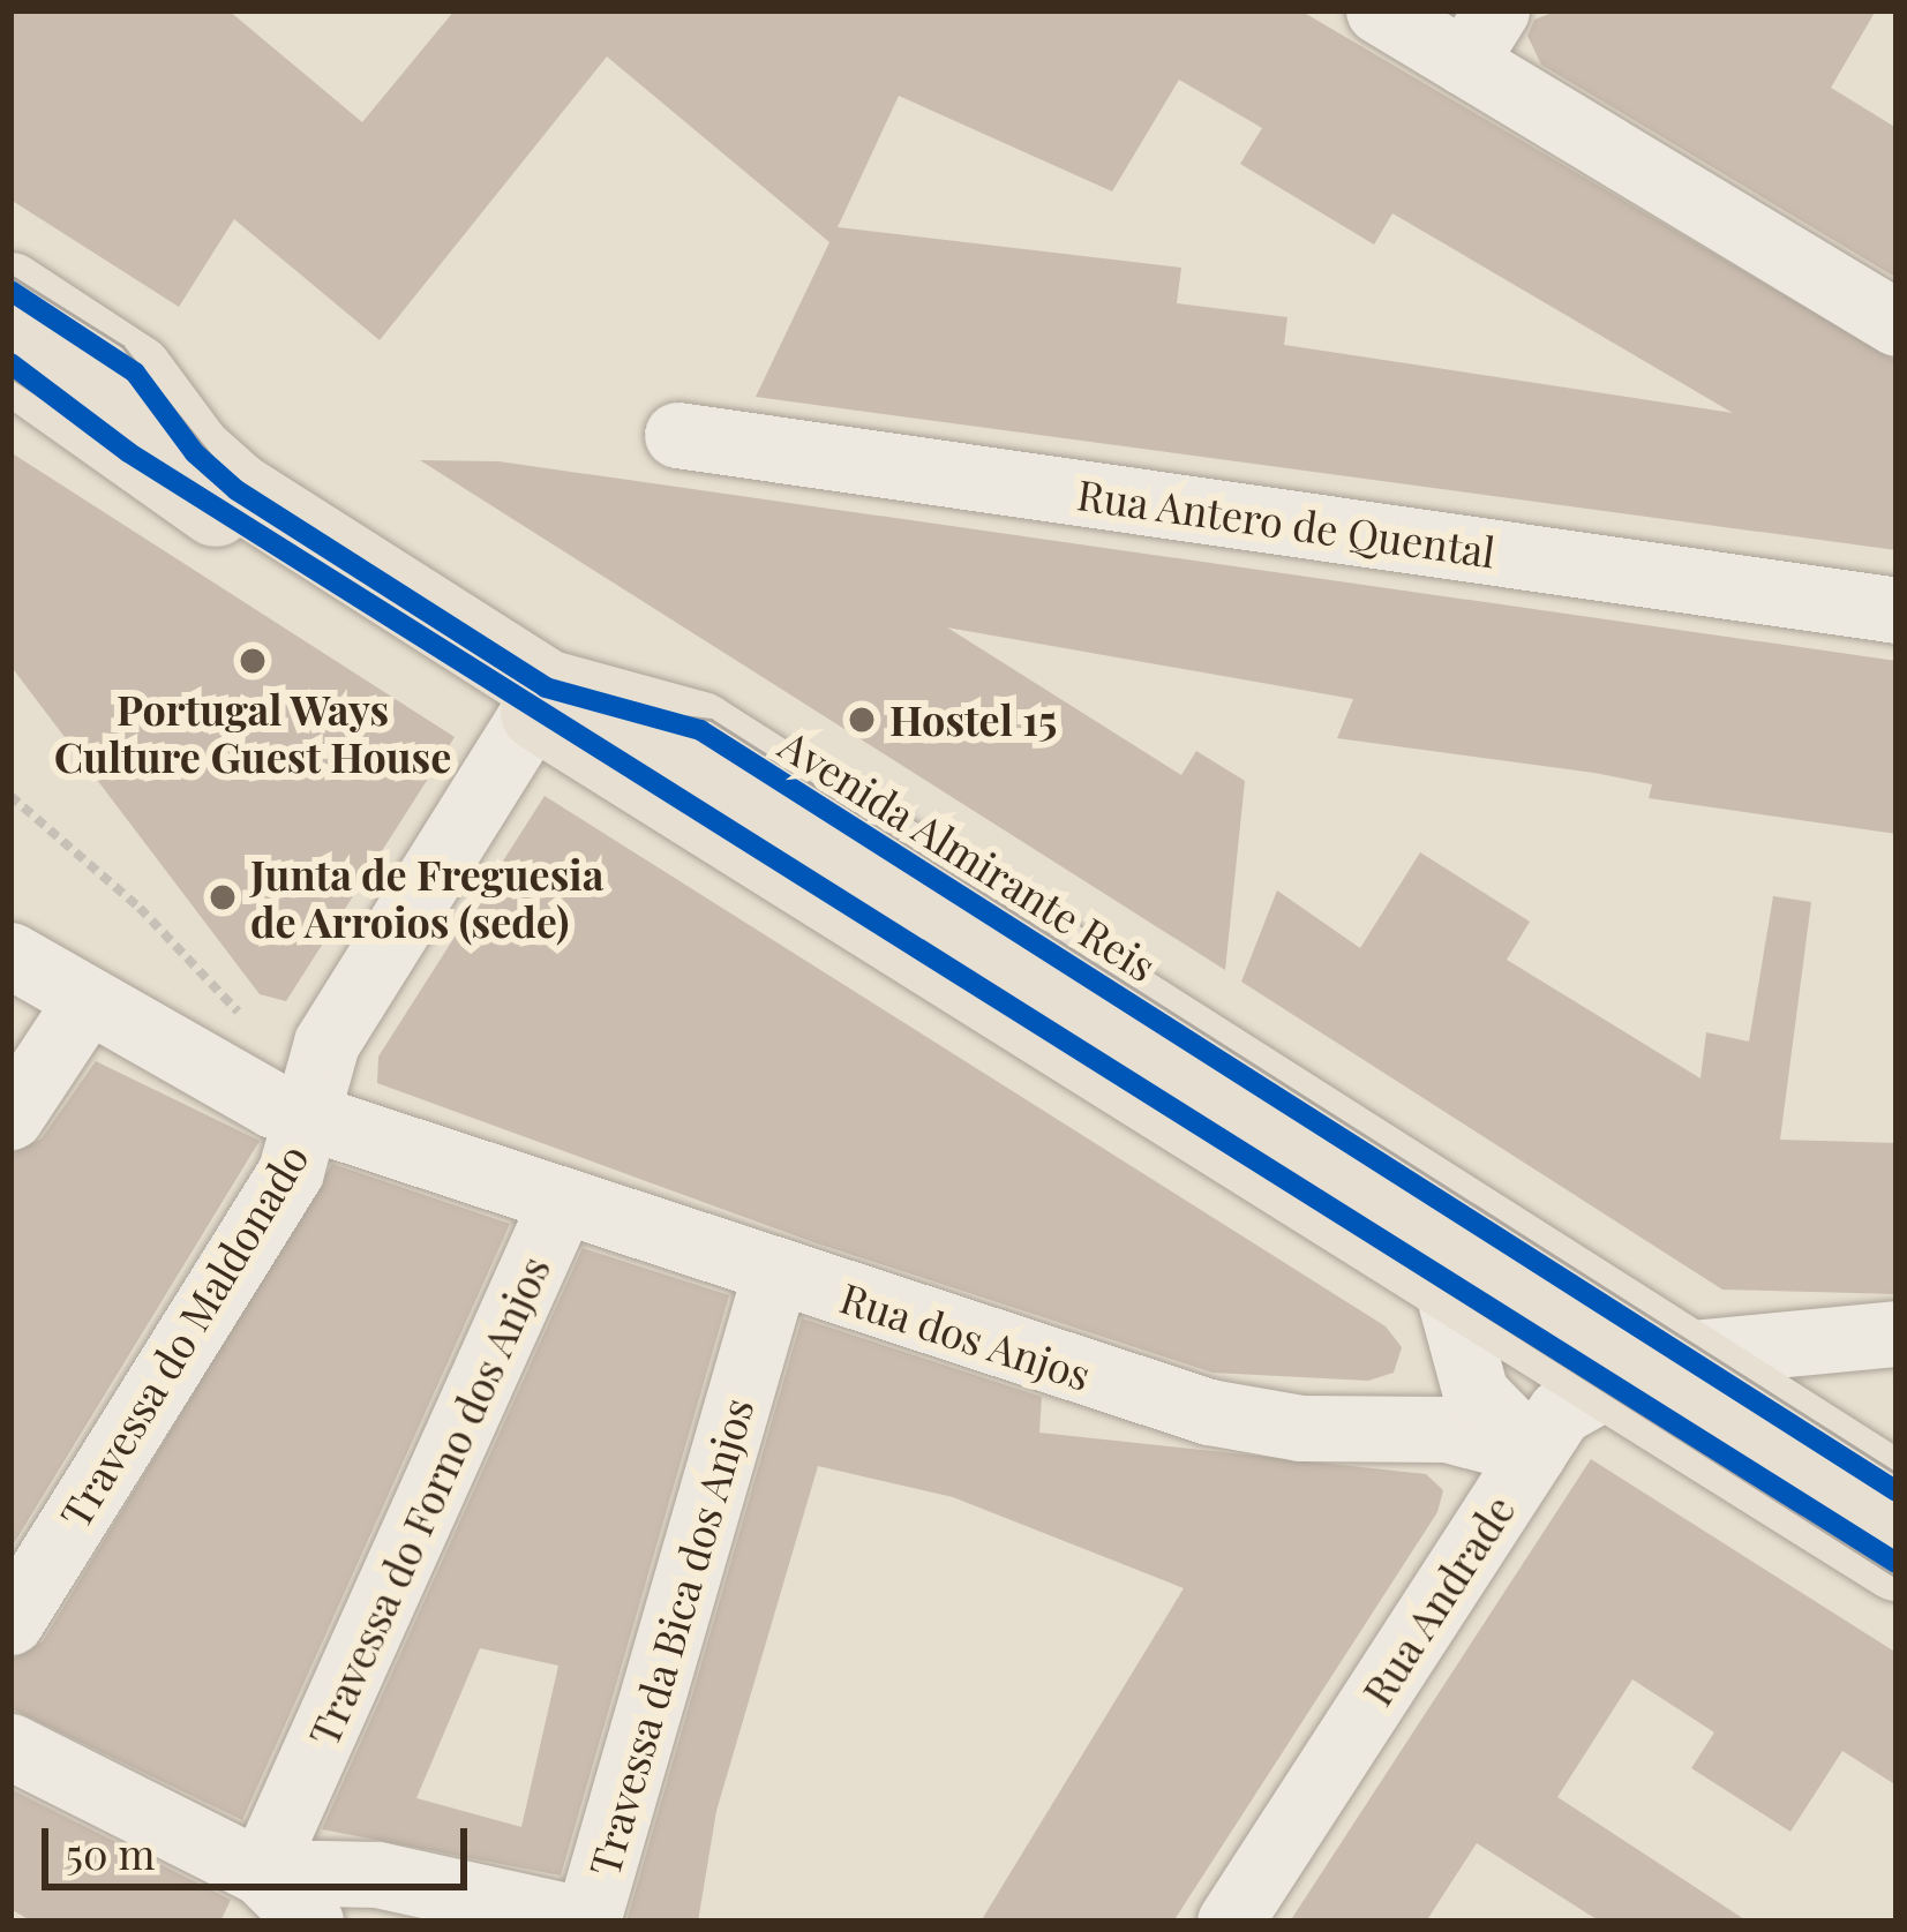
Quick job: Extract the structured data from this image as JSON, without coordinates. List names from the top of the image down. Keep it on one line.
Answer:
{"streets":{"main road":["Avenida Almirante Reis"],"street":["Rua Antero de Quental","Travessa do Maldonado","Rua dos Anjos","Travessa do Forno dos Anjos","Rua Andrade","Travessa da Bica dos Anjos"]},"crossings":[["Travessa do Maldonado","Rua dos Anjos"],["Rua dos Anjos","Travessa do Forno dos Anjos"],["Rua dos Anjos","Rua Andrade"],["Rua dos Anjos","Travessa da Bica dos Anjos"],["Travessa do Forno dos Anjos","Travessa da Bica dos Anjos"]],"places":["Portugal Ways Culture Guest House","Hostel 15","Junta de Freguesia de Arroios (sede)"],"scale_bar":"50 m"}
